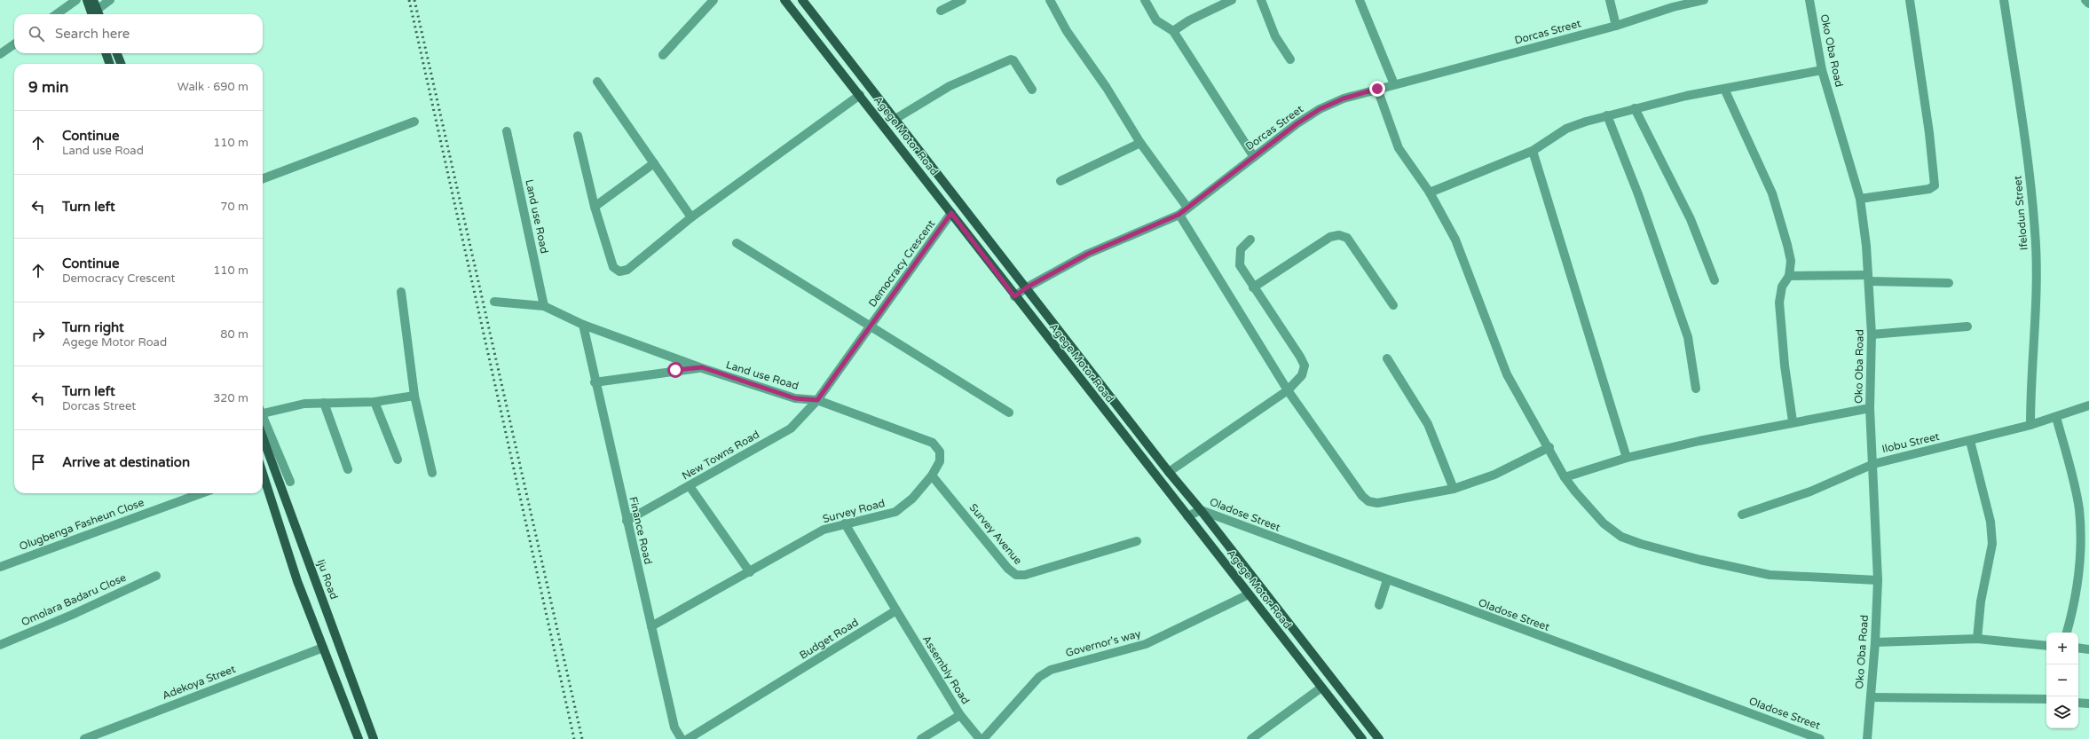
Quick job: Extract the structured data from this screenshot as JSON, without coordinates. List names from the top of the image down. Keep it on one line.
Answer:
{"streets":{"main road":["Agege Motor Road","Iju Road"],"street":["Dorcas Street","Oko Oba Road","Ifelodun Street","Land use Road","Democracy Crescent","Ilobu Street","New Towns Road","Survey Road","Oladose Street","Olugbenga Fasheun Close","Finance Road","Survey Avenue","Omolara Badaru Close","Budget Road","Governor's way","Assembly Road","Adekoya Street"]},"crossings":[["Dorcas Street","Agege Motor Road"],["Oko Oba Road","Ilobu Street"],["Agege Motor Road","Democracy Crescent"],["Agege Motor Road","Oladose Street"],["Agege Motor Road","Governor's way"],["Ifelodun Street","Ilobu Street"],["Land use Road","Democracy Crescent"],["Land use Road","New Towns Road"],["Land use Road","Survey Road"],["Land use Road","Finance Road"],["Democracy Crescent","New Towns Road"],["Democracy Crescent","Survey Road"],["New Towns Road","Survey Road"],["New Towns Road","Finance Road"],["Survey Road","Finance Road"],["Survey Road","Survey Avenue"],["Budget Road","Assembly Road"]],"page":{"search":"Search here","heading":["9 min","Walk · 690 m"],"list":[["Continue","Land use Road","110 m"],["Turn left","70 m"],["Continue","Democracy Crescent","110 m"],["Turn right","Agege Motor Road","80 m"],["Turn left","Dorcas Street","320 m"],"Arrive at destination"],"map_buttons":["+","−"]}}
